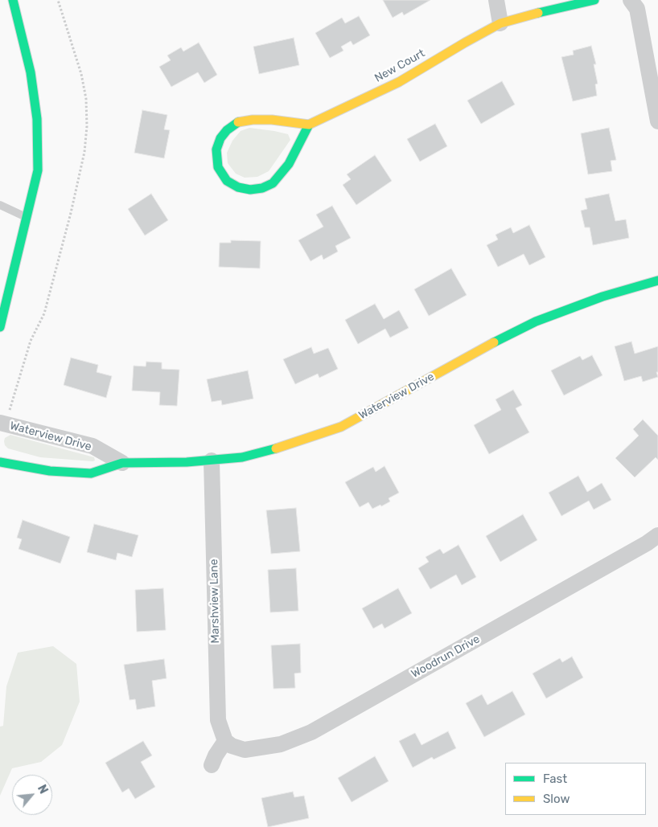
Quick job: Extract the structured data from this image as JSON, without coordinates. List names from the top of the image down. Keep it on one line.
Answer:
{"streets":{"street":["New Court","Waterview Drive","Marshview Lane","Woodrun Drive"]},"crossings":[["Waterview Drive","Marshview Lane"],["Marshview Lane","Woodrun Drive"]],"legend":["Fast","Slow"],"north":"top right"}
